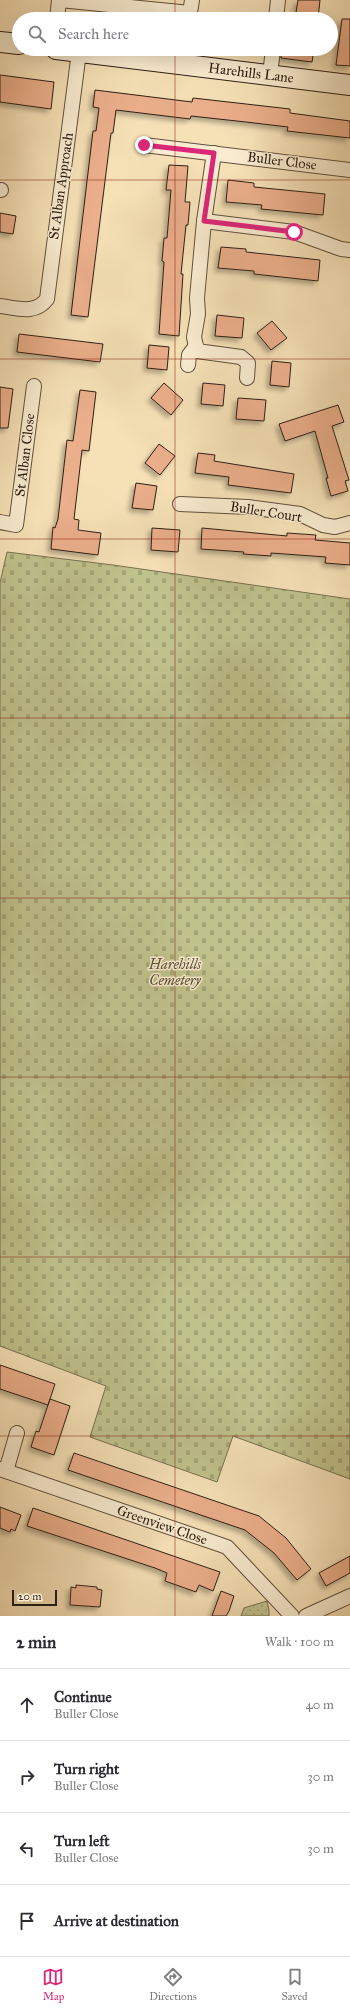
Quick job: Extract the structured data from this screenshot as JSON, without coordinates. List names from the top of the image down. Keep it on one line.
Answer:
{"streets":{"main road":["Harehills Lane"],"street":["Buller Close","St Alban Approach","St Alban Close","Buller Court","Greenview Close"]},"parks":["Harehills Cemetery"],"scale_bar":"20 m","page":{"search":"Search here","scale":"20 m","heading":["2 min","Walk · 100 m"],"list":[["Continue","Buller Close","40 m"],["Turn right","Buller Close","30 m"],["Turn left","Buller Close","30 m"],"Arrive at destination"],"nav":["Map","Directions","Saved"]}}
